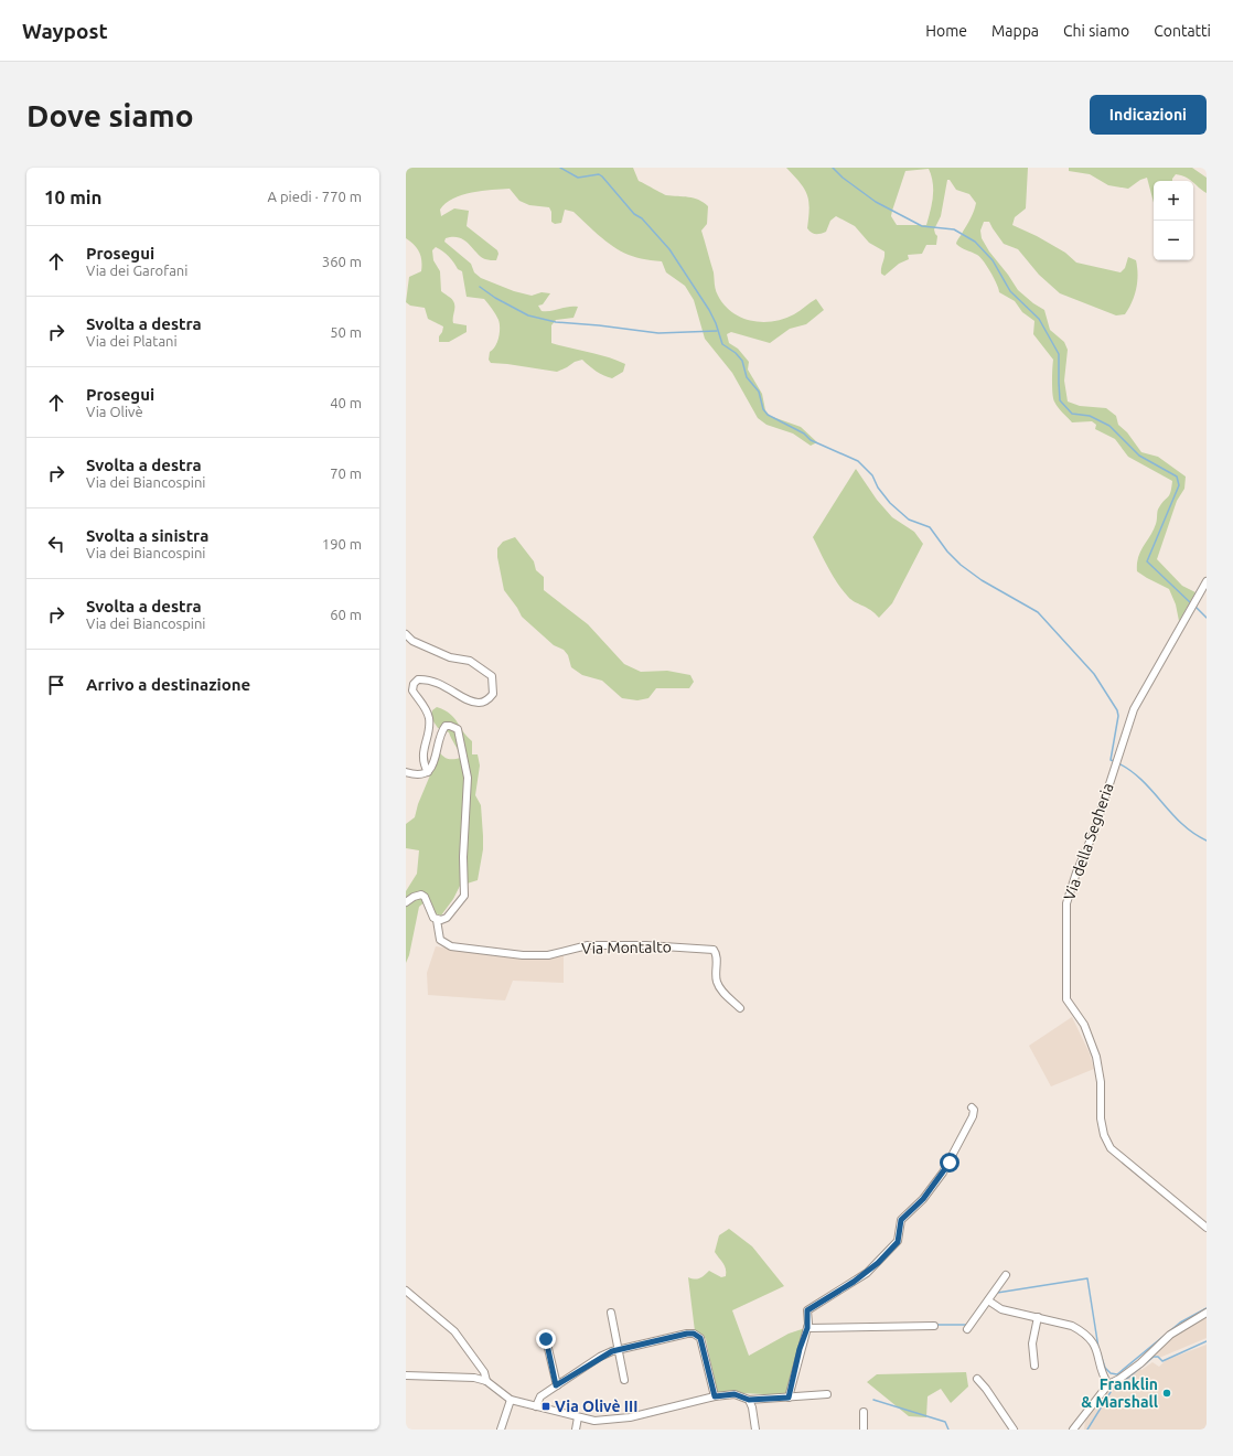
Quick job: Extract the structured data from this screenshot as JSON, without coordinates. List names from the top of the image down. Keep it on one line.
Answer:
{"streets":{"street":["Via della Segheria","Via Montalto"]},"places":{"other":["Franklin & Marshall"],"transit":["Via Olivè III"]},"page":{"header":"Waypost","nav":["Home","Mappa","Chi siamo","Contatti"],"buttons":"Indicazioni","title":"Dove siamo","heading":["10 min","A piedi · 770 m"],"map_buttons":["+","−"],"list":[["Prosegui","Via dei Garofani","360 m"],["Svolta a destra","Via dei Platani","50 m"],["Prosegui","Via Olivè","40 m"],["Svolta a destra","Via dei Biancospini","70 m"],["Svolta a sinistra","Via dei Biancospini","190 m"],["Svolta a destra","Via dei Biancospini","60 m"],"Arrivo a destinazione"]}}
